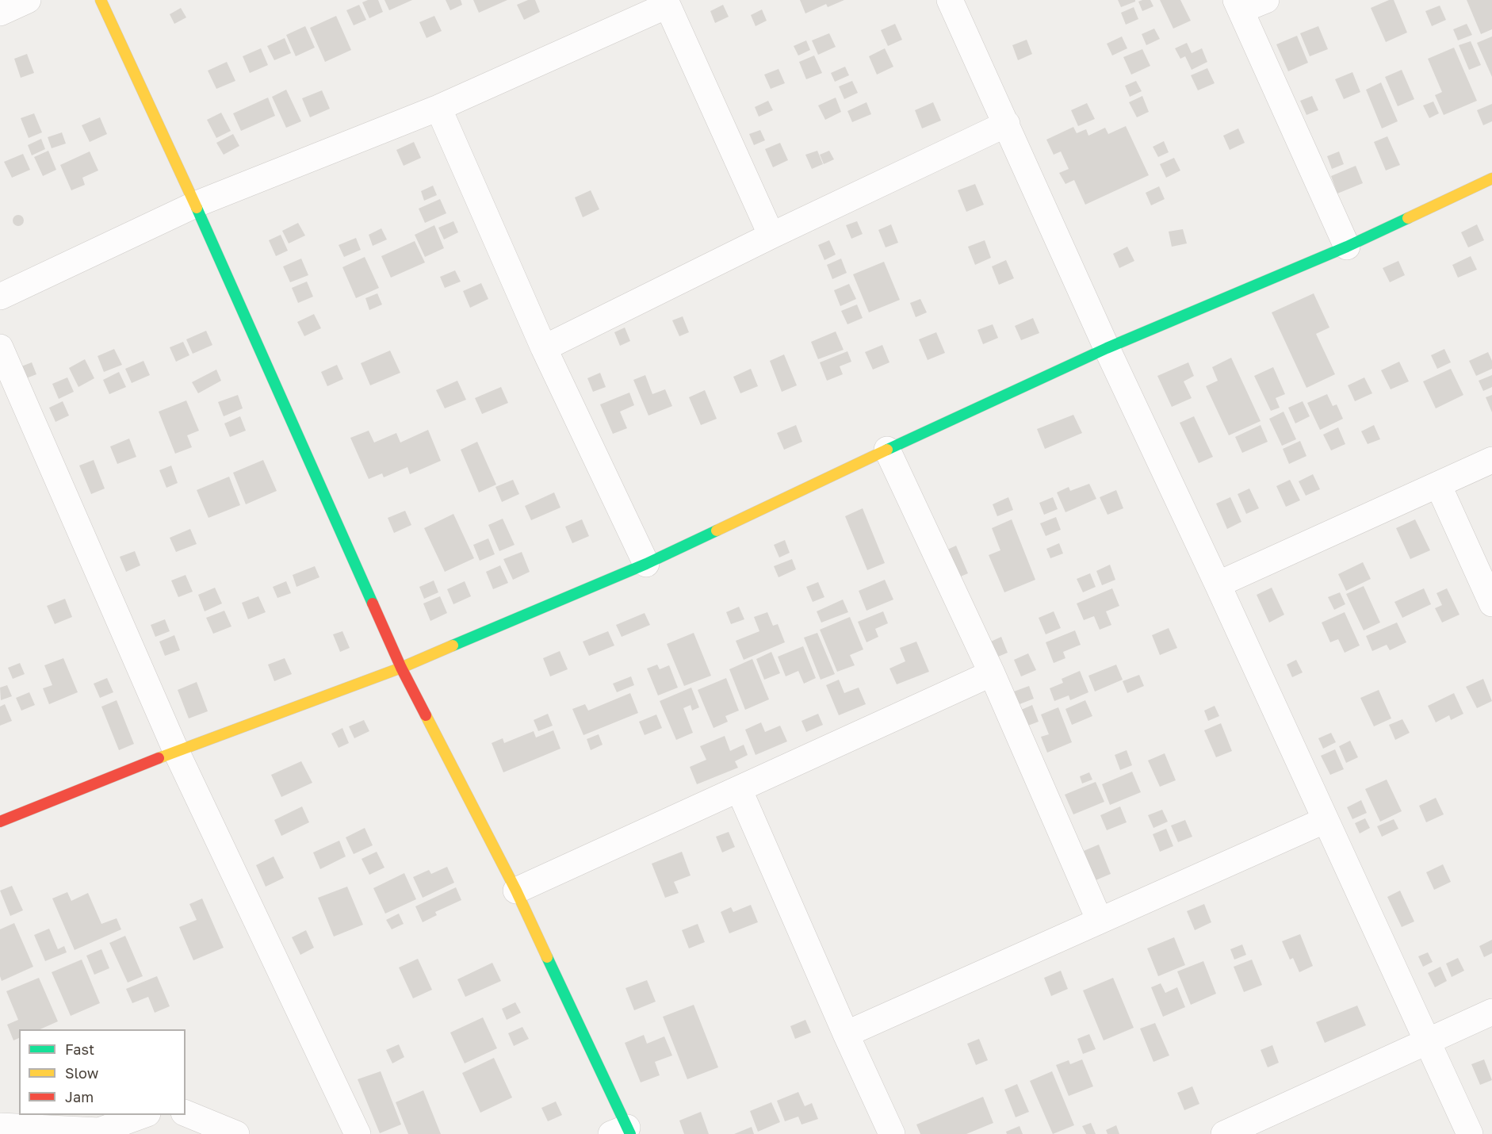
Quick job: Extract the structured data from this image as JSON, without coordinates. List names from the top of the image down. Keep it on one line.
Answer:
{"legend":["Fast","Slow","Jam"]}
